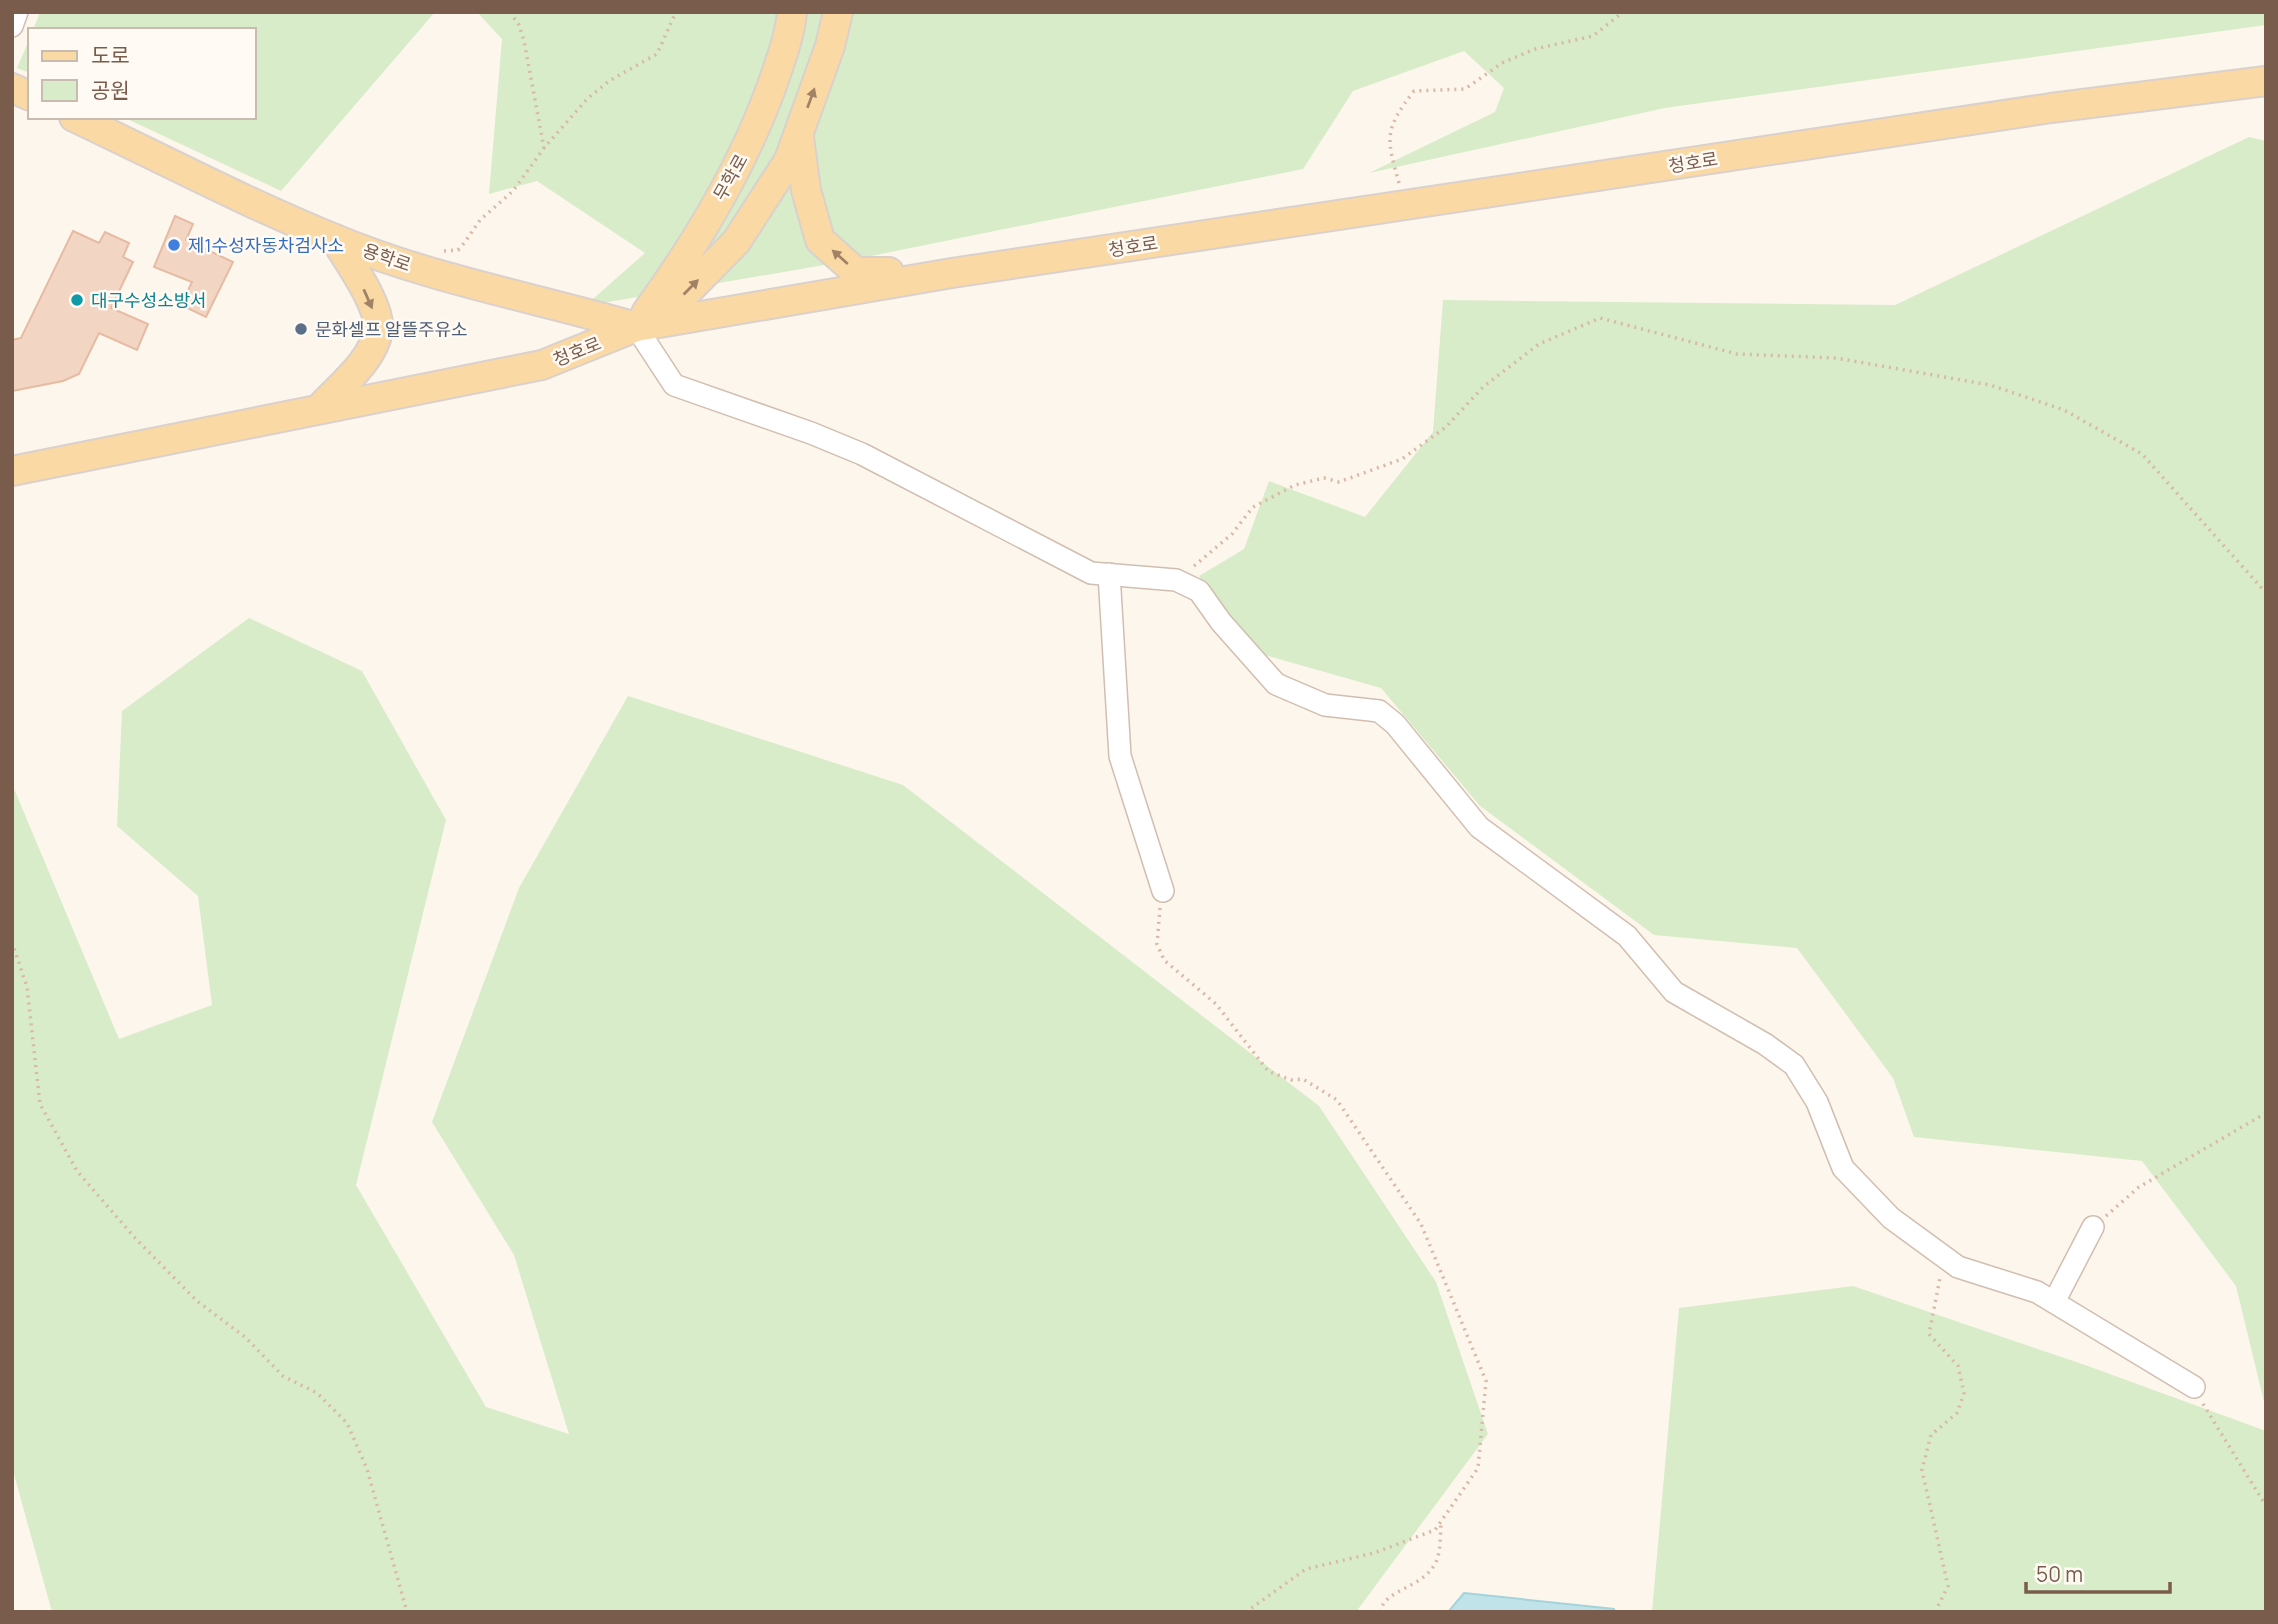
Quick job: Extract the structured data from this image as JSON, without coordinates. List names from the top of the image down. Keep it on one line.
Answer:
{"streets":{"main road":["청호로","무학로","용학로"]},"crossings":[["청호로","무학로"],["청호로","용학로"],["무학로","용학로"]],"places":["제1수성자동차검사소","대구수성소방서","문화셀프 알뜰주유소"],"legend":["도로","공원"],"scale_bar":"50 m"}
